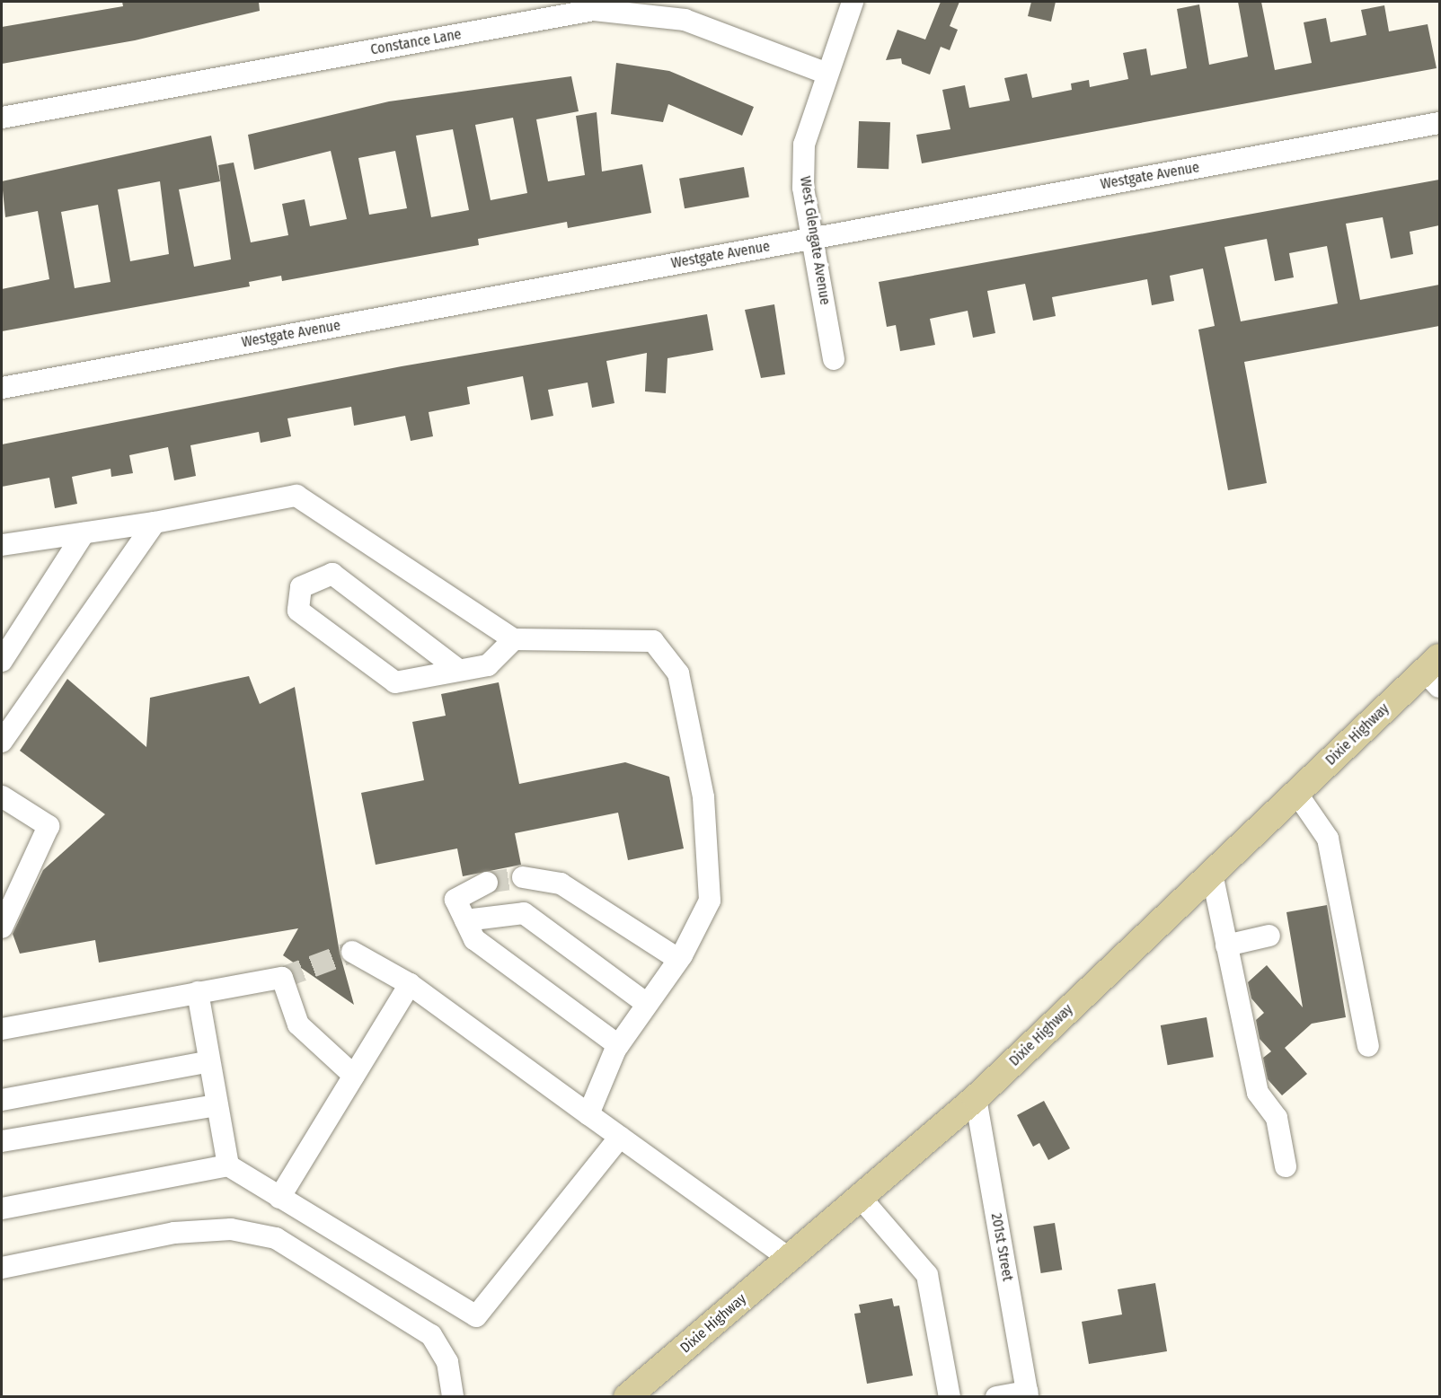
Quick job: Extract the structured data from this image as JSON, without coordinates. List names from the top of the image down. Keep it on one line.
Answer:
{"streets":{"main road":["Dixie Highway"],"street":["Constance Lane","Westgate Avenue","West Glengate Avenue","201st Street"]},"crossings":[["Constance Lane","West Glengate Avenue"],["Westgate Avenue","West Glengate Avenue"],["Dixie Highway","201st Street"]]}
